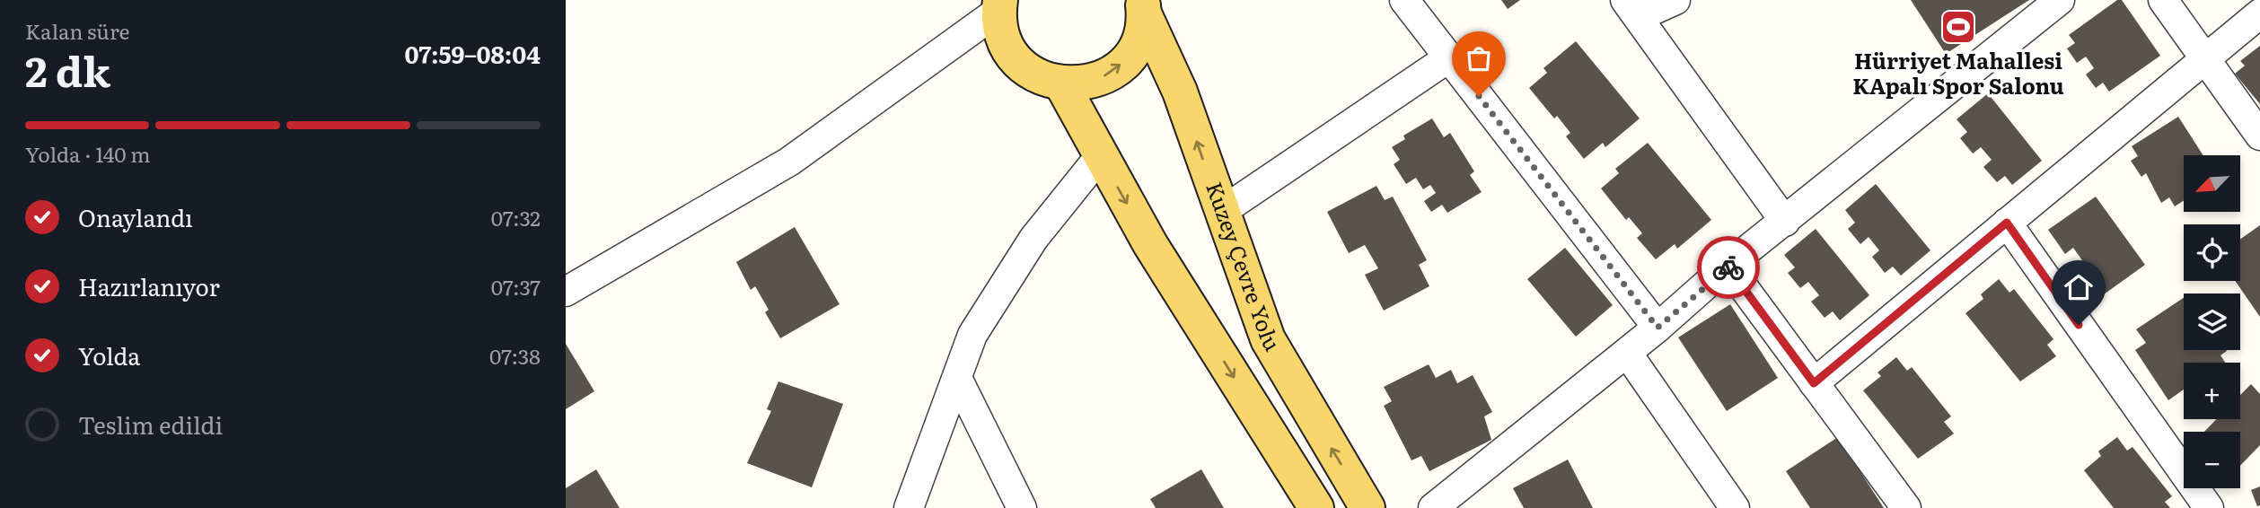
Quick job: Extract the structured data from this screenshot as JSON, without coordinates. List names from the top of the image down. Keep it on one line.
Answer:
{"streets":{"main road":["Kuzey Çevre Yolu"]},"places":{"sports":["Hürriyet Mahallesi KApalı Spor Salonu"]},"north":"bottom left","page":{"heading":["2 dk","Kalan süre","07:59–08:04"],"bar":"Yolda · 140 m","map_buttons":["+","−"],"list":[["Onaylandı","07:32"],["Hazırlanıyor","07:37"],["Yolda","07:38"],"Teslim edildi"]}}
